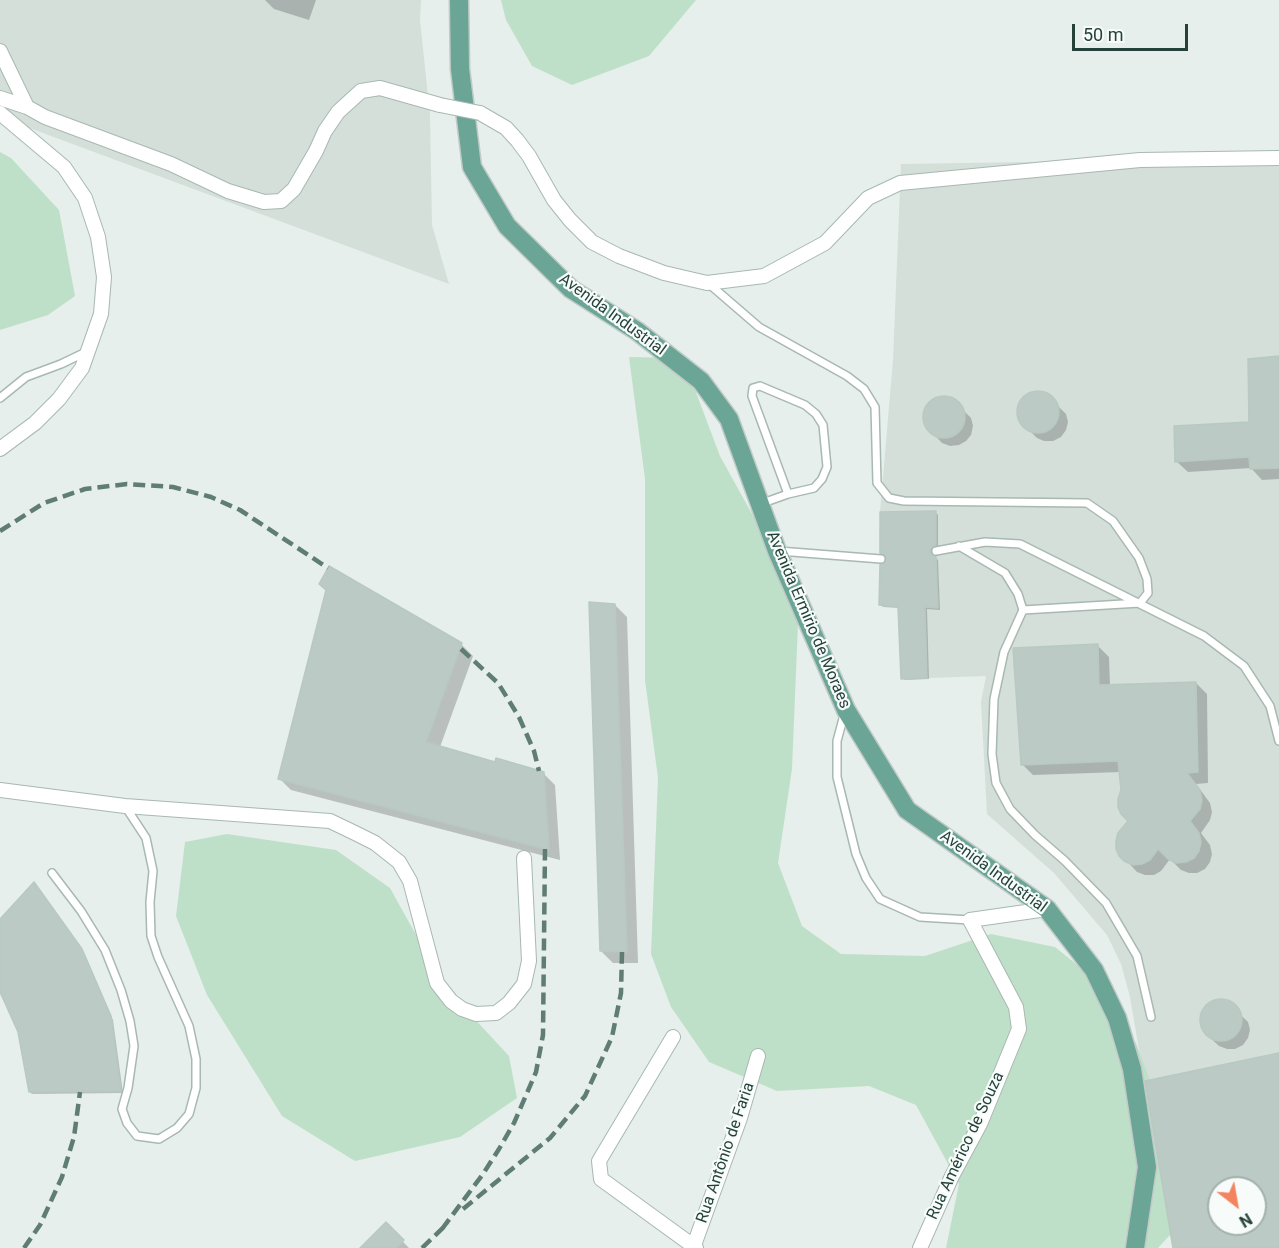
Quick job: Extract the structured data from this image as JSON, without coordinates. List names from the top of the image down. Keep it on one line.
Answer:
{"streets":{"main road":["Avenida Industrial","Avenida Ermirio de Moraes"],"street":["Rua Américo de Souza","Rua Antônio de Faria"]},"crossings":[["Avenida Industrial","Avenida Ermirio de Moraes"]],"scale_bar":"50 m","north":"bottom right"}
